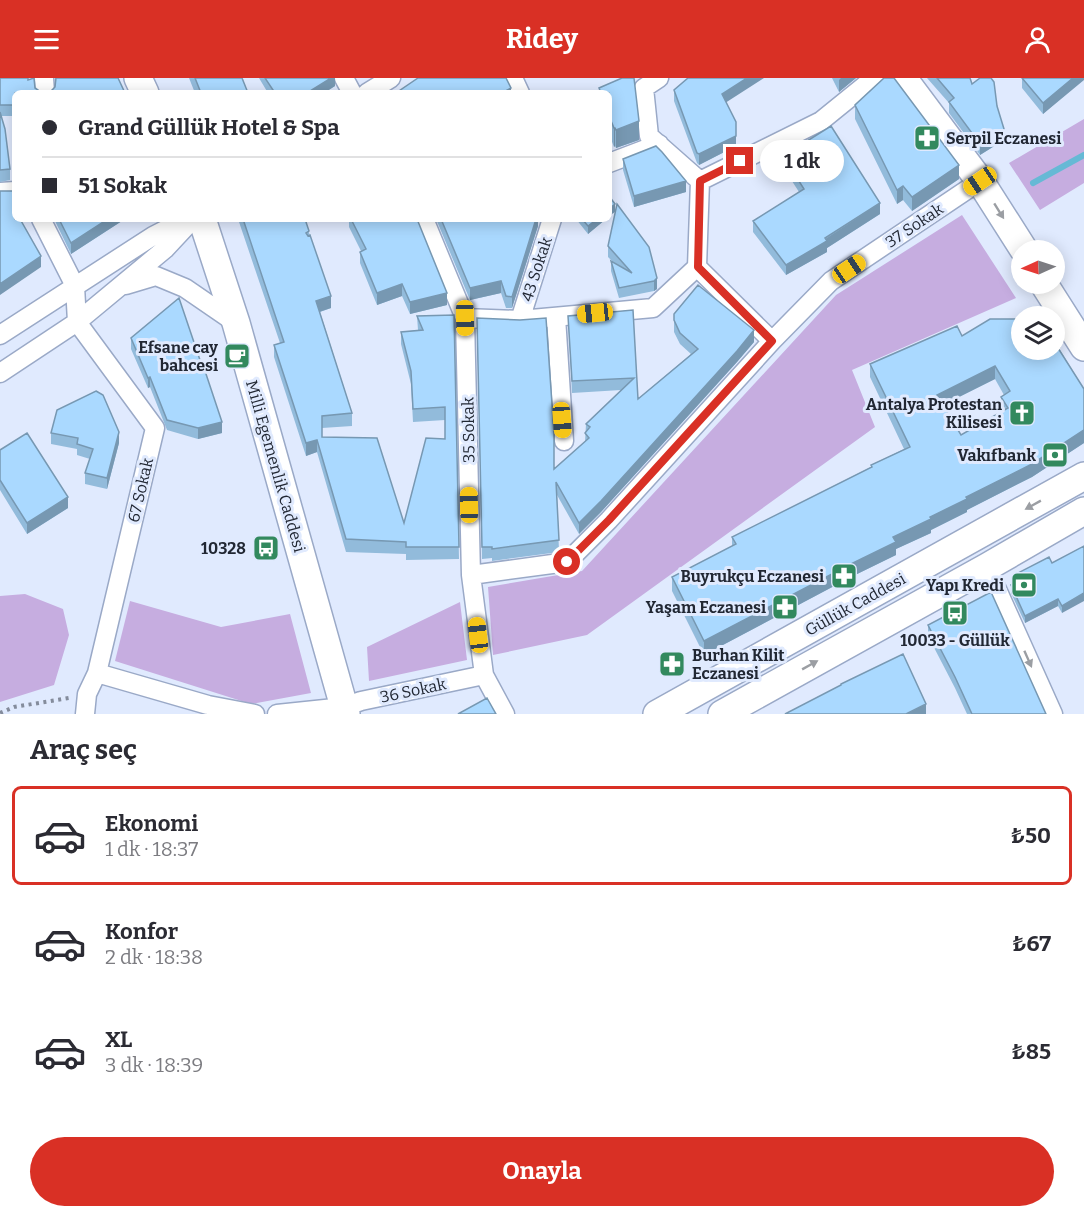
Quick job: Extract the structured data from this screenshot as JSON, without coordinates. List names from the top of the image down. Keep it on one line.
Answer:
{"streets":{"main road":["Milli Egemenlik Caddesi","Güllük Caddesi"],"street":["37 Sokak","43 Sokak","35 Sokak","67 Sokak","36 Sokak"]},"crossings":[["37 Sokak","35 Sokak"],["35 Sokak","36 Sokak"],["Milli Egemenlik Caddesi","36 Sokak"]],"places":{"pharmacy":["Serpil Eczanesi","Buyrukçu Eczanesi","Yaşam Eczanesi","Burhan Kilit Eczanesi"],"cafe":["Efsane cay bahcesi"],"church":["Antalya Protestan Kilisesi"],"bank":["Vakıfbank","Yapı Kredi"],"bus stop":["10328","10033 - Güllük"]},"north":"left","page":{"header":"Ridey","banner":["Grand Güllük Hotel & Spa","51 Sokak"],"bubble":"1 dk","heading":"Araç seç","list":[{"name":"Ekonomi","note":"1 dk · 18:37","value":"₺50"},{"name":"Konfor","note":"2 dk · 18:38","value":"₺67"},{"name":"XL","note":"3 dk · 18:39","value":"₺85"}],"buttons":"Onayla"}}
